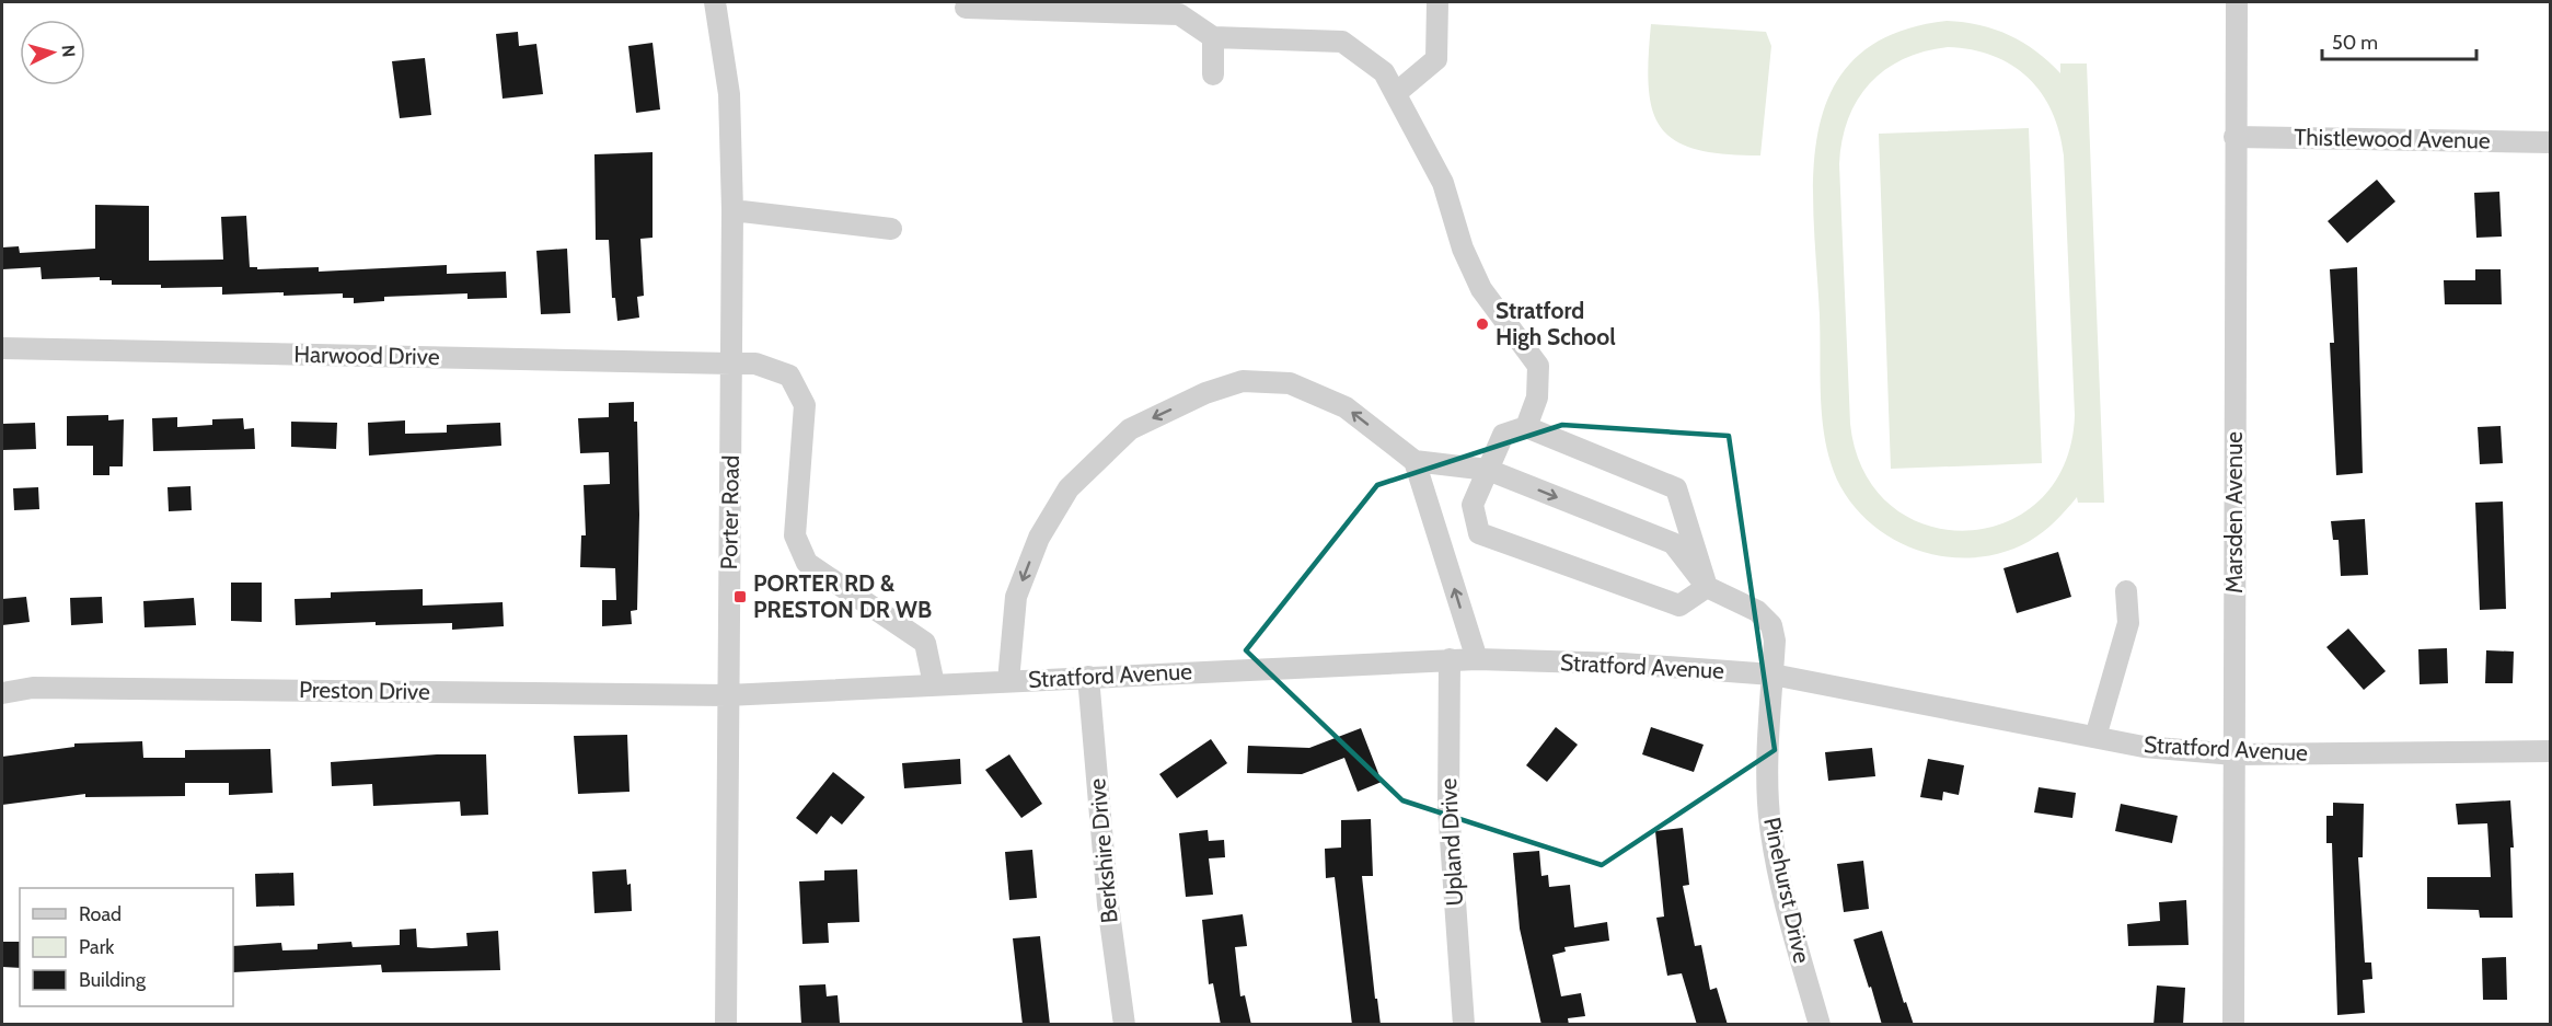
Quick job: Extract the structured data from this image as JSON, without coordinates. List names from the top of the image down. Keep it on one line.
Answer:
{"streets":{"street":["Thistlewood Avenue","Harwood Drive","Porter Road","Marsden Avenue","Stratford Avenue","Preston Drive","Upland Drive","Berkshire Drive","Pinehurst Drive"]},"crossings":[["Thistlewood Avenue","Marsden Avenue"],["Harwood Drive","Porter Road"],["Harwood Drive","Stratford Avenue"],["Porter Road","Stratford Avenue"],["Porter Road","Preston Drive"],["Marsden Avenue","Stratford Avenue"],["Stratford Avenue","Preston Drive"],["Stratford Avenue","Upland Drive"],["Stratford Avenue","Berkshire Drive"],["Stratford Avenue","Pinehurst Drive"]],"places":{"other":["Stratford High School"],"transit":["PORTER RD & PRESTON DR WB"]},"legend":["Road","Park","Building"],"scale_bar":"50 m","north":"right"}
